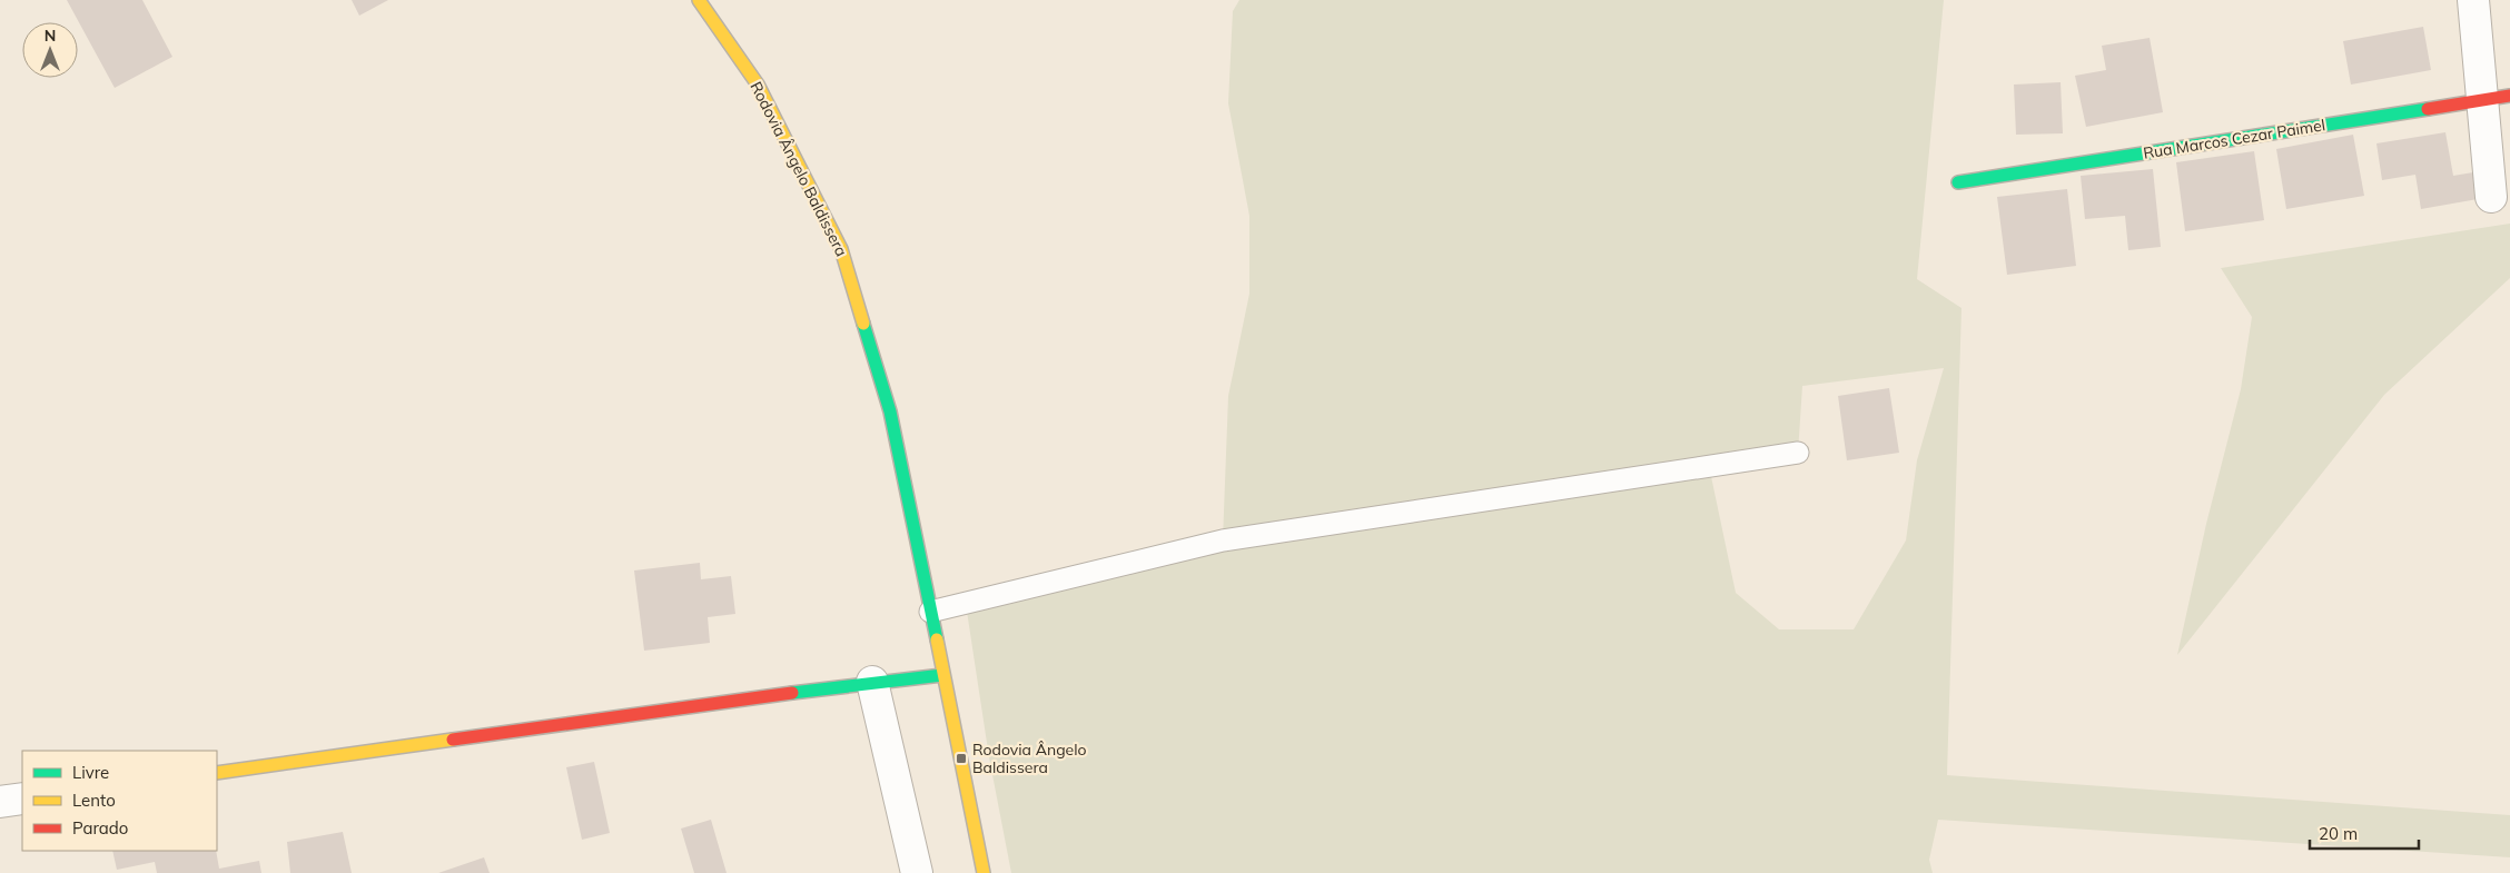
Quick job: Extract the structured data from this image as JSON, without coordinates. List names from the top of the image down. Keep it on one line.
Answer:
{"streets":{"street":["Rua Marcos Cezar Paimel","Rodovia Ângelo Baldissera"]},"places":{"transit":["Rodovia Ângelo Baldissera"]},"legend":["Livre","Lento","Parado"],"scale_bar":"20 m","north":"top"}
